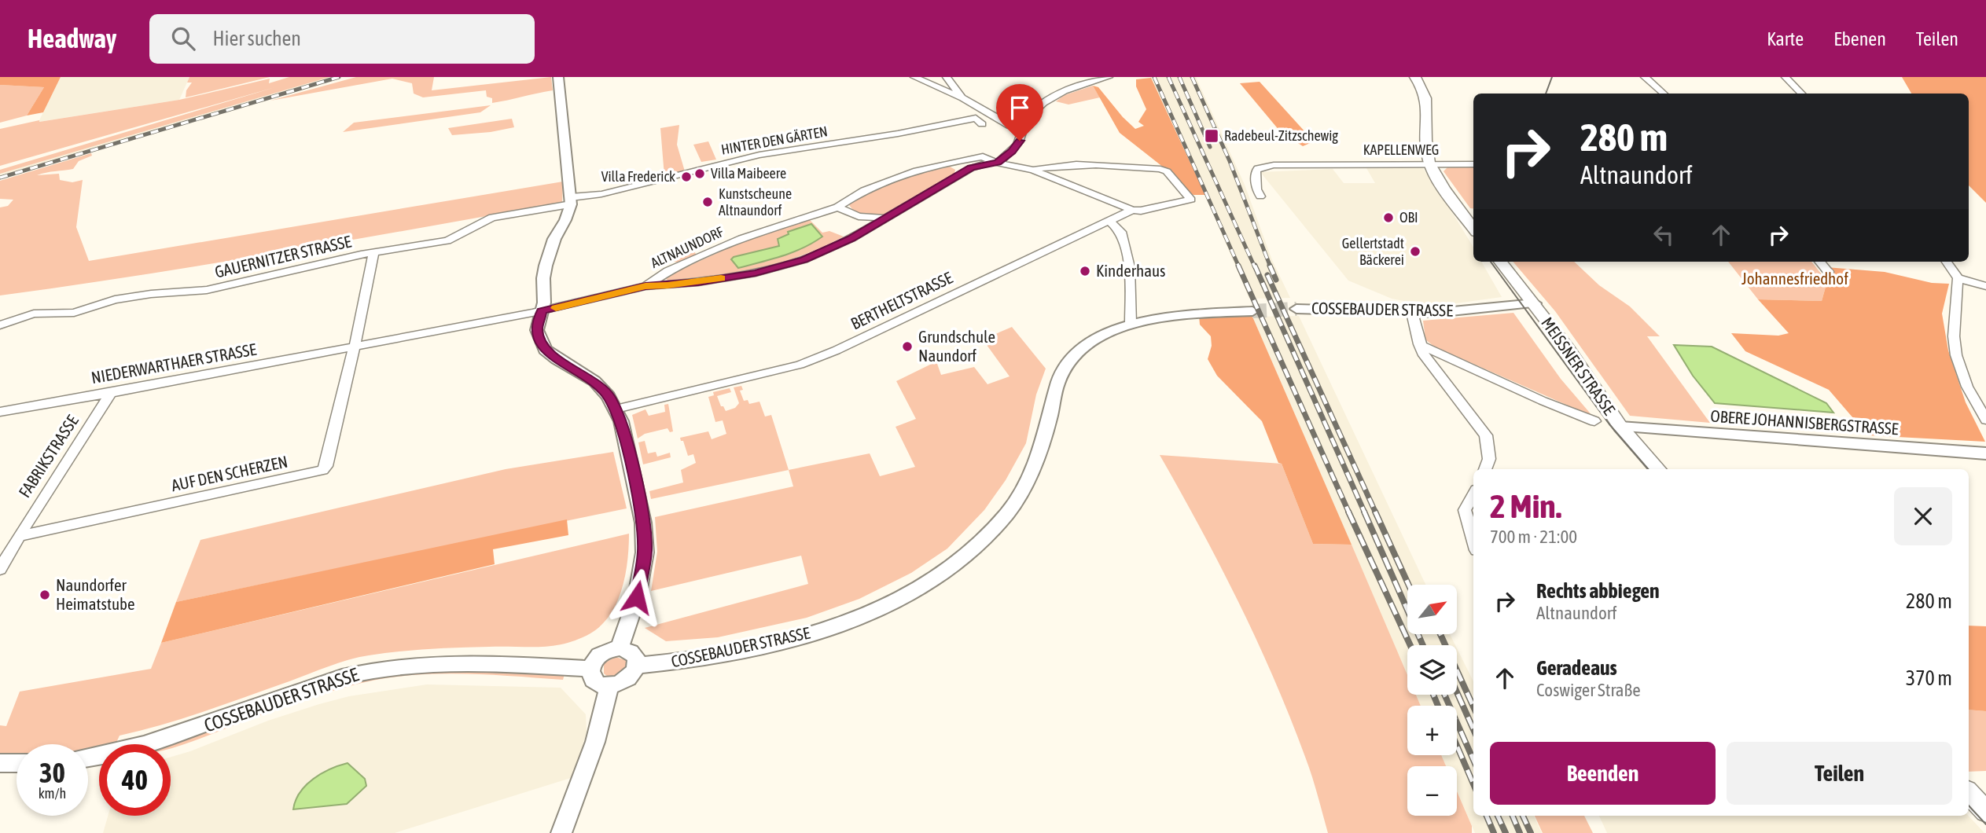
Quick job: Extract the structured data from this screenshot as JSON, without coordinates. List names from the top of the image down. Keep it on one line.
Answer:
{"streets":{"main road":["MEISSNER STRASSE"],"street":["HINTER DEN GÄRTEN","KAPELLENWEG","ALTNAUNDORF","GAUERNITZER STRASSE","BERTHELTSTRASSE","COSSEBAUDER STRASSE","NIEDERWARTHAER STRASSE","OBERE JOHANNISBERGSTRASSE","FABRIKSTRASSE","AUF DEN SCHERZEN"]},"crossings":[["HINTER DEN GÄRTEN","GAUERNITZER STRASSE"],["ALTNAUNDORF","NIEDERWARTHAER STRASSE"],["COSSEBAUDER STRASSE","MEISSNER STRASSE"],["NIEDERWARTHAER STRASSE","FABRIKSTRASSE"],["NIEDERWARTHAER STRASSE","AUF DEN SCHERZEN"],["MEISSNER STRASSE","OBERE JOHANNISBERGSTRASSE"],["FABRIKSTRASSE","AUF DEN SCHERZEN"]],"parks":["Johannesfriedhof"],"places":{"transit":["Radebeul-Zitzschewig"],"other":["Villa Maibeere","Villa Frederick","Kunstscheune Altnaundorf","OBI","Gellertstadt Bäckerei","Kinderhaus","Grundschule Naundorf","Naundorfer Heimatstube"]},"north":"top right","page":{"header":"Headway","search":"Hier suchen","nav":["Karte","Ebenen","Teilen"],"turn":["280 m","Altnaundorf"],"heading":["2 Min.","700 m · 21:00"],"list":[{"name":"Rechts abbiegen","note":"Altnaundorf","value":"280 m"},{"name":"Geradeaus","note":"Coswiger Straße","value":"370 m"}],"map_buttons":["+","−"],"buttons":["Beenden","Teilen"],"speed":"30 km/h","limit":"40"}}
